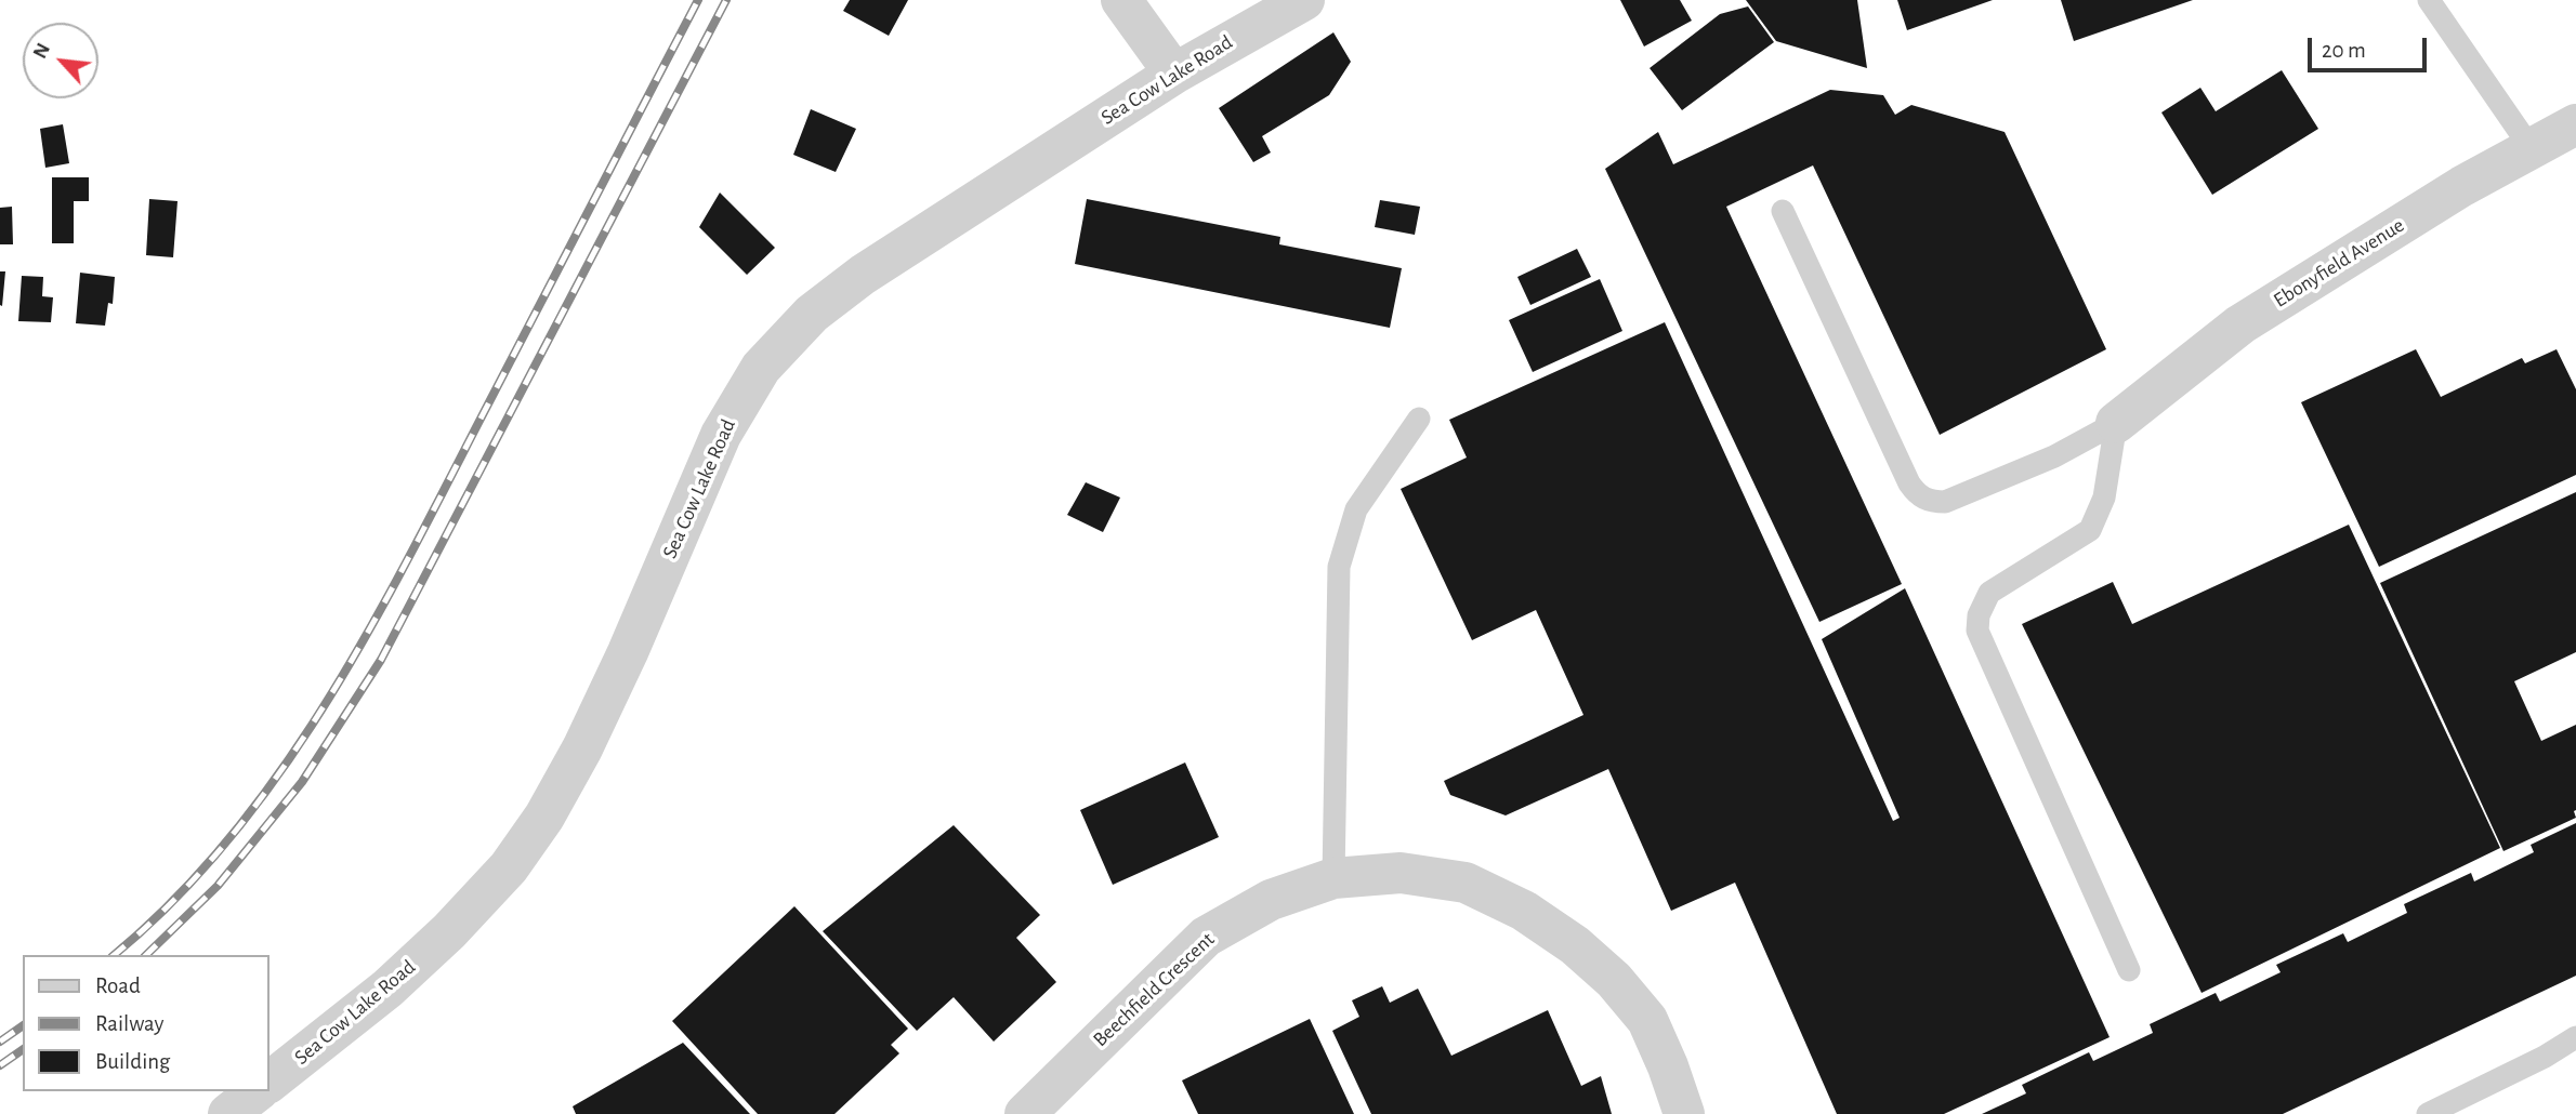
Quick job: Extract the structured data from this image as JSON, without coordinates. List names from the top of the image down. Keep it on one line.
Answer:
{"streets":{"street":["Sea Cow Lake Road","Ebonyfield Avenue","Beechfield Crescent"]},"legend":["Road","Railway","Building"],"scale_bar":"20 m","north":"top left"}
